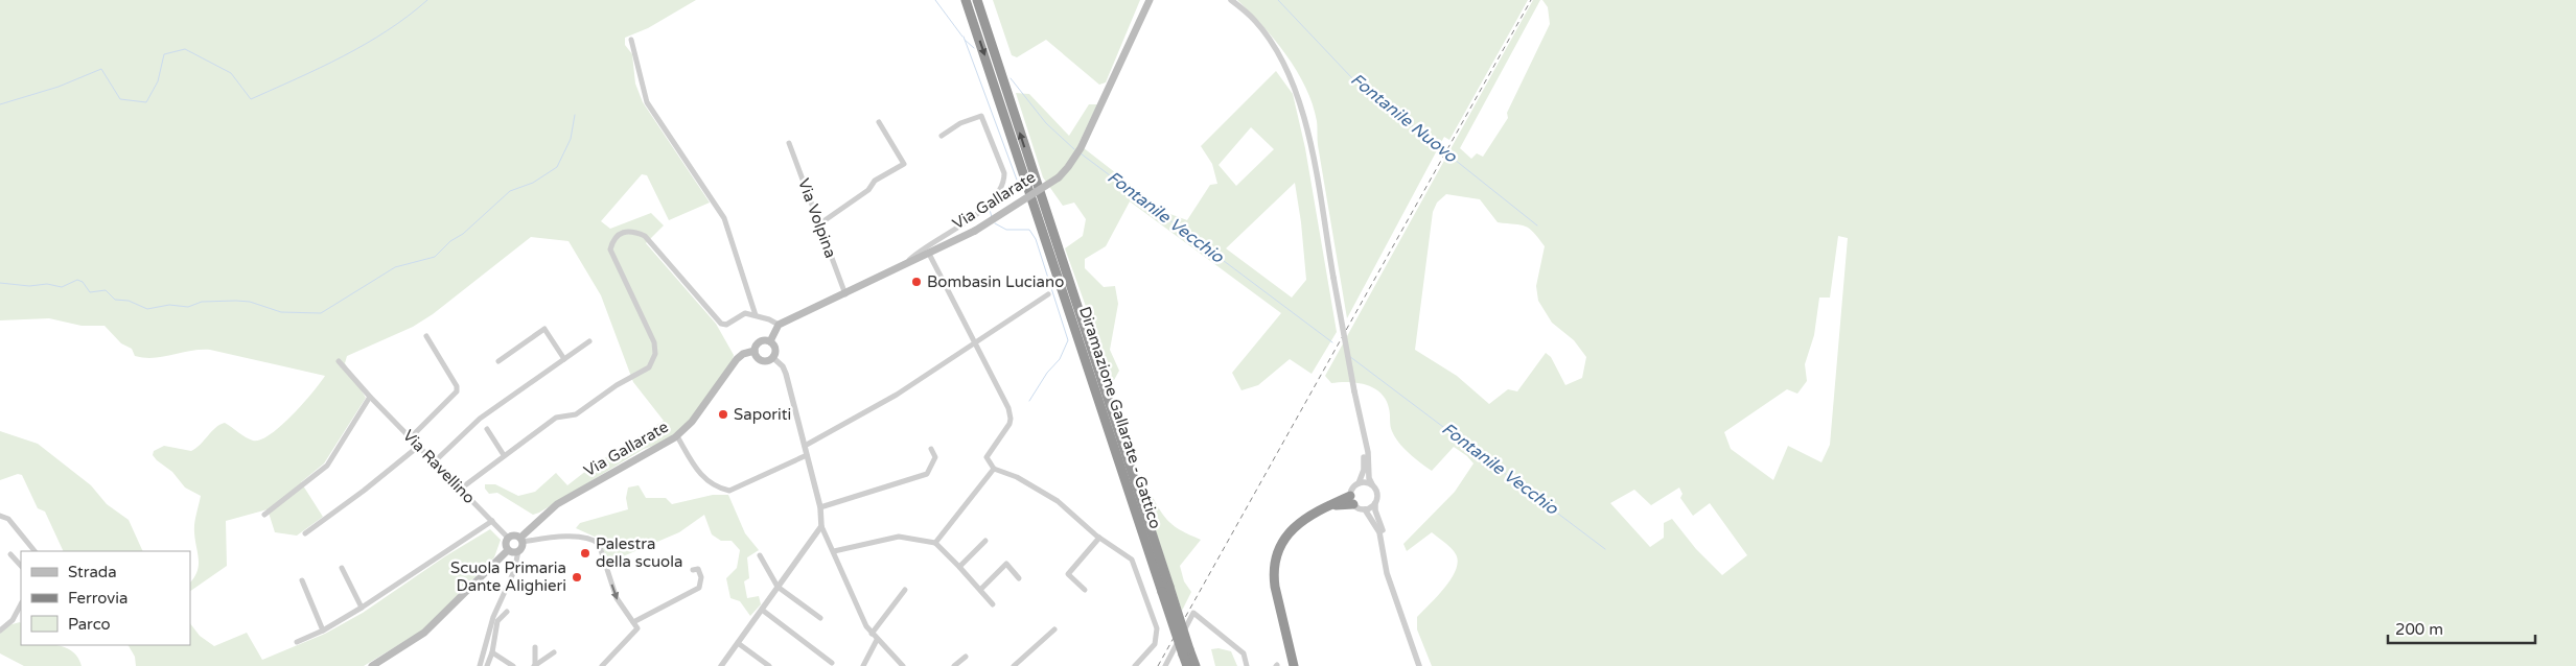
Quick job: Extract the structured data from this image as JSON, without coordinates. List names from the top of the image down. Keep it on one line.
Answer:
{"streets":{"highway":["Diramazione Gallarate - Gattico"],"main road":["Via Gallarate"],"street":["Via Volpina","Via Ravellino"]},"crossings":[["Via Gallarate","Via Volpina"],["Via Gallarate","Via Ravellino"]],"water":["Fontanile Nuovo","Fontanile Vecchio"],"places":["Bombasin Luciano","Saporiti","Palestra della scuola","Scuola Primaria Dante Alighieri"],"legend":["Strada","Ferrovia","Parco"],"scale_bar":"200 m"}
